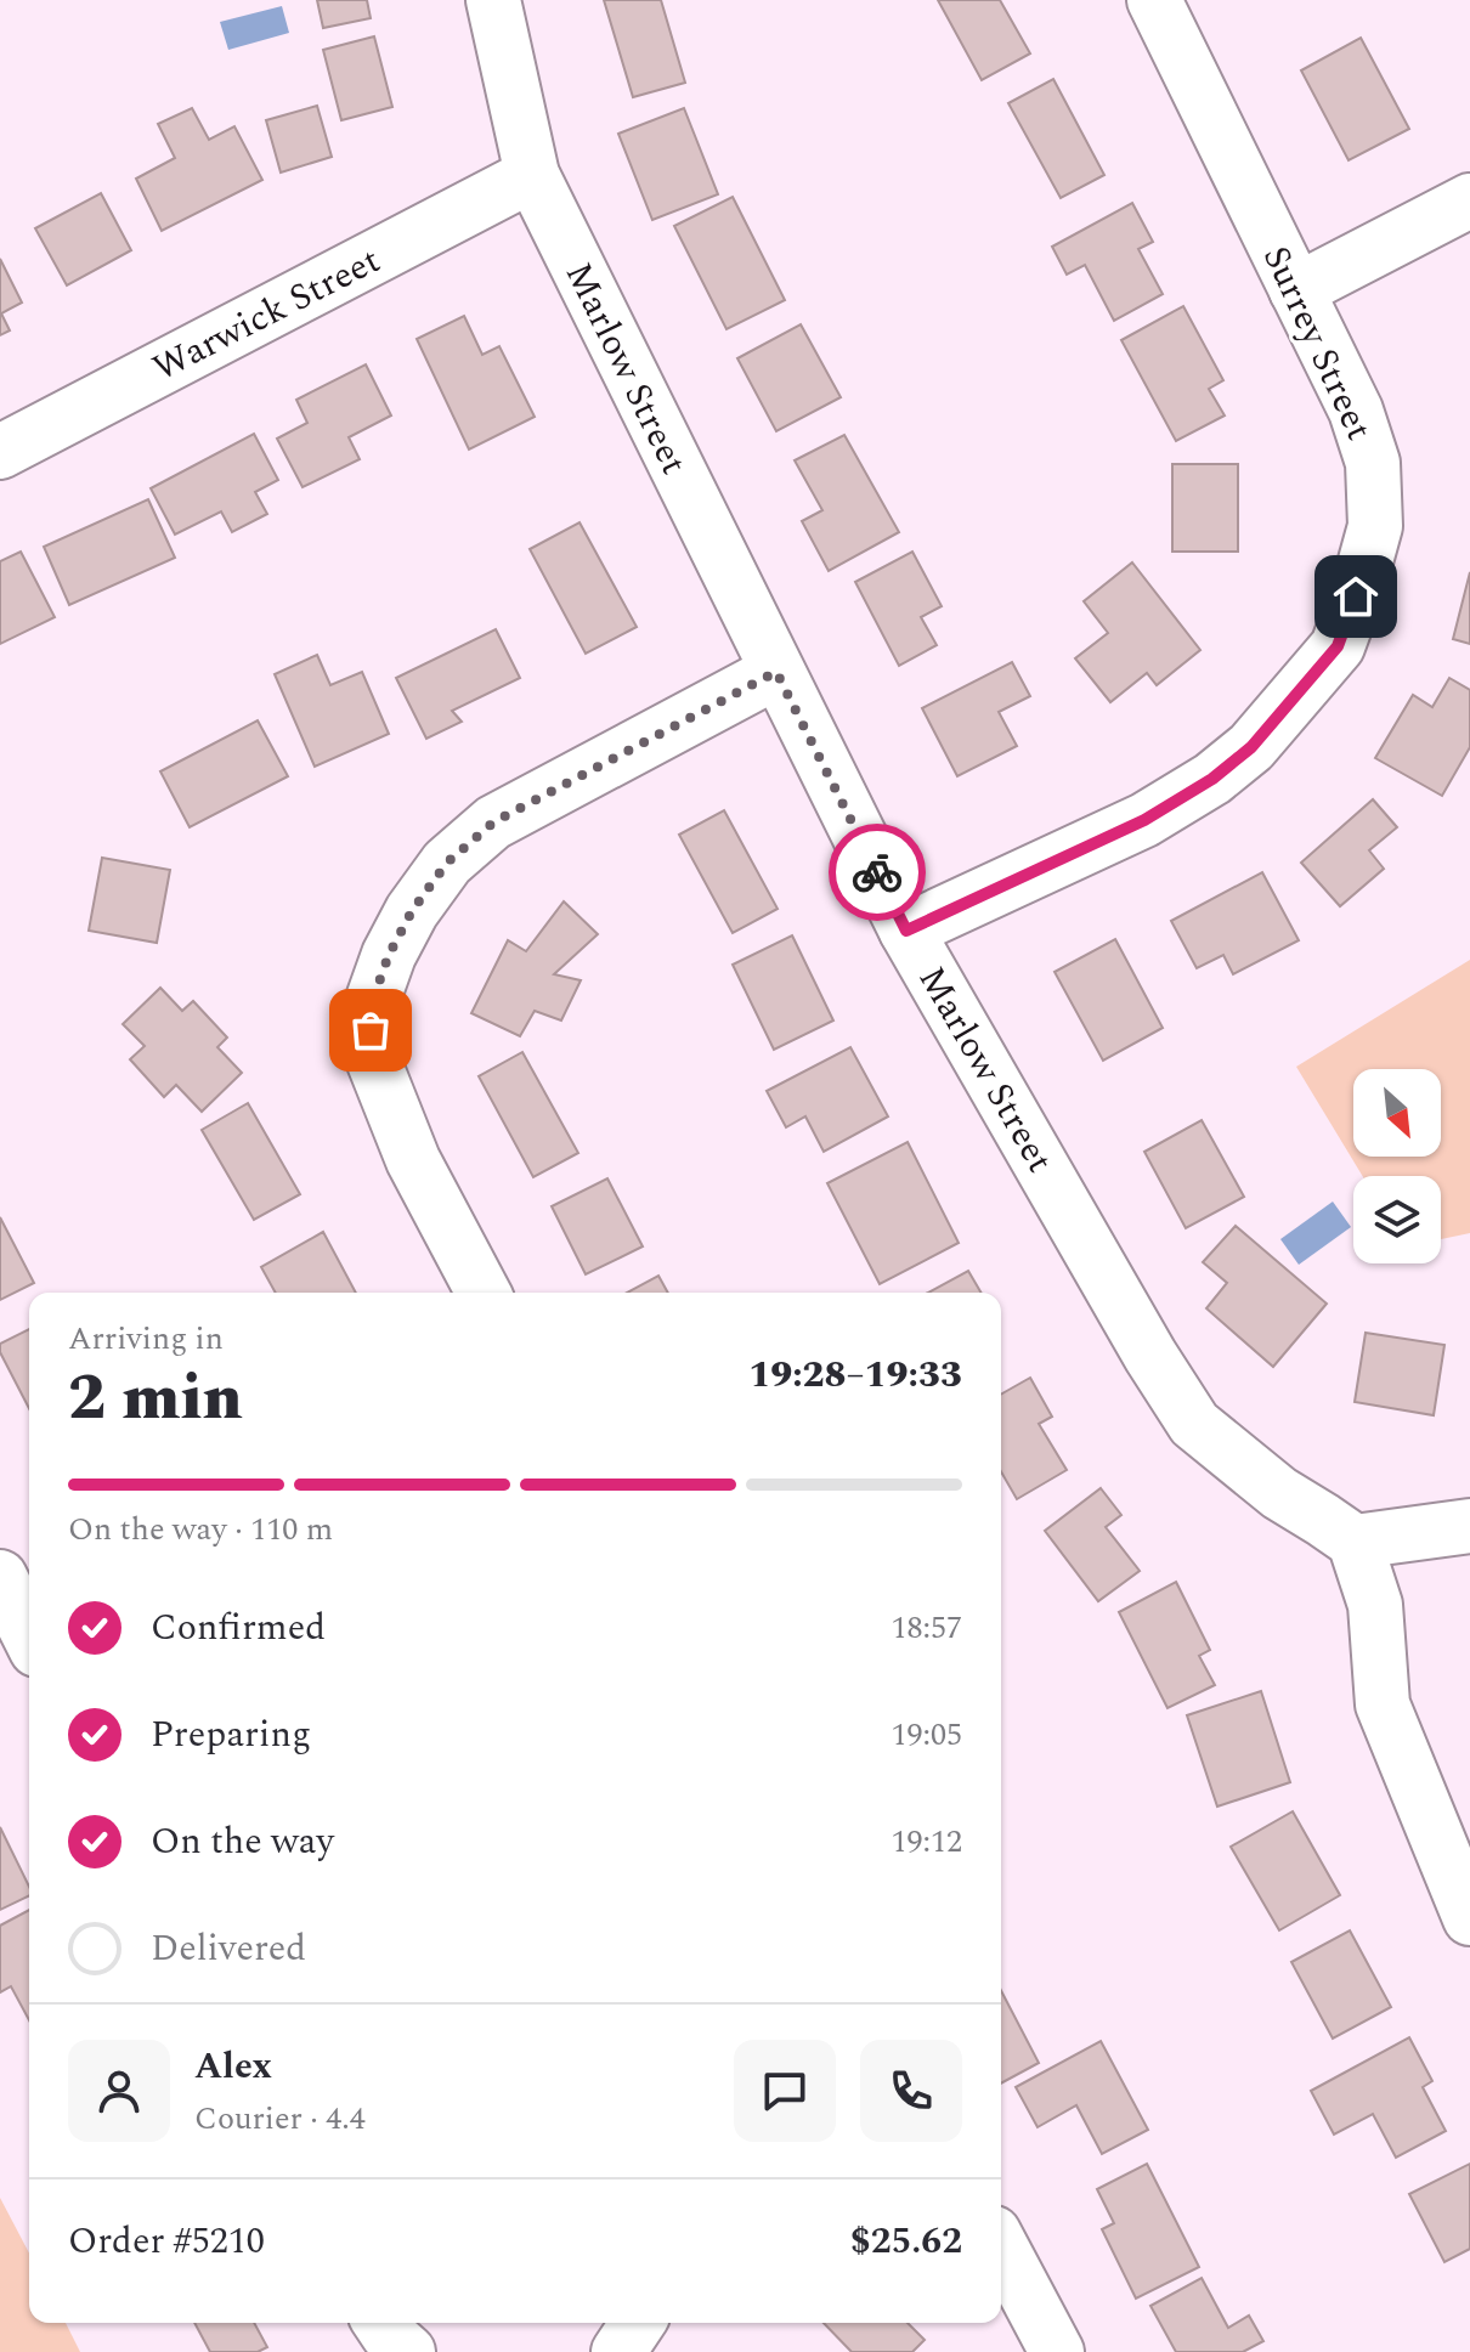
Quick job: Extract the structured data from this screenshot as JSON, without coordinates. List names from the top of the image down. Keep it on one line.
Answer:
{"streets":{"street":["Warwick Street","Surrey Street","Marlow Street"]},"crossings":[["Warwick Street","Marlow Street"],["Surrey Street","Marlow Street"]],"north":"bottom right","page":{"heading":["2 min","Arriving in","19:28–19:33"],"panel":["Alex","Courier · 4.4","Order #5210","$25.62"],"bar":"On the way · 110 m","list":[["Confirmed","18:57"],["Preparing","19:05"],["On the way","19:12"],"Delivered"]}}
